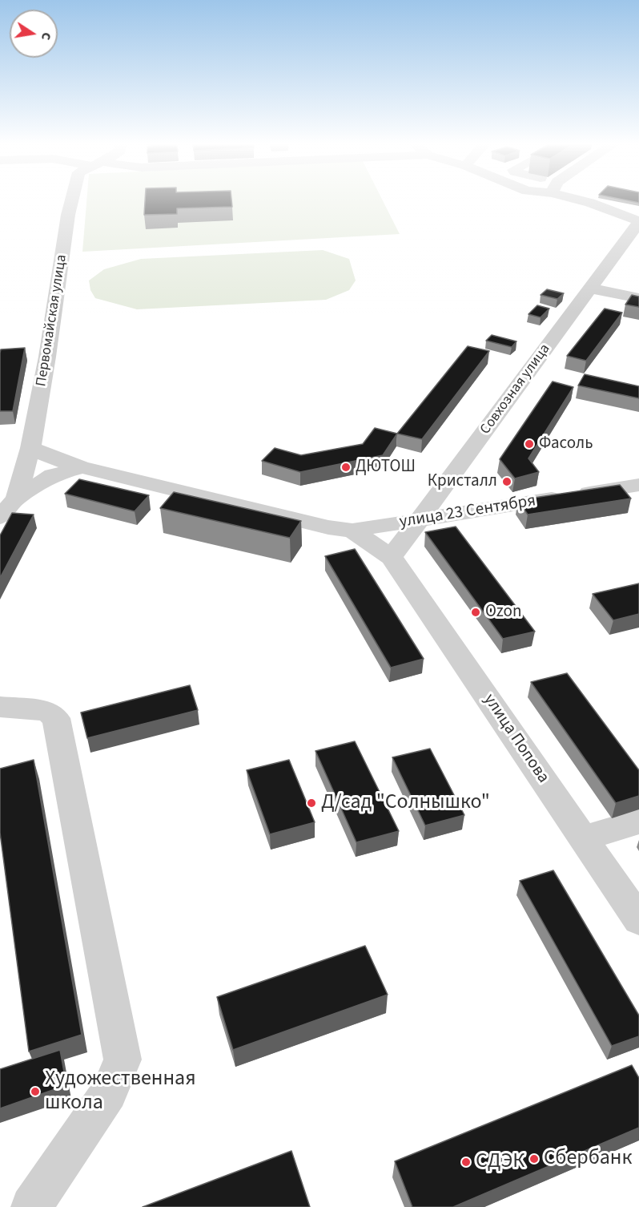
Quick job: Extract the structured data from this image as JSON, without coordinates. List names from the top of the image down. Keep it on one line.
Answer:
{"streets":{"street":["Первомайская улица","Совхозная улица","улица 23 Сентября","улица Попова"]},"crossings":[["Первомайская улица","улица 23 Сентября"],["Совхозная улица","улица 23 Сентября"],["Совхозная улица","улица Попова"],["улица 23 Сентября","улица Попова"]],"places":["Фасоль","ДЮТОШ","Кристалл","Ozon","Д/сад \"Солнышко\"","Художественная школа","Сбербанк","СДЭК"],"north":"right"}
